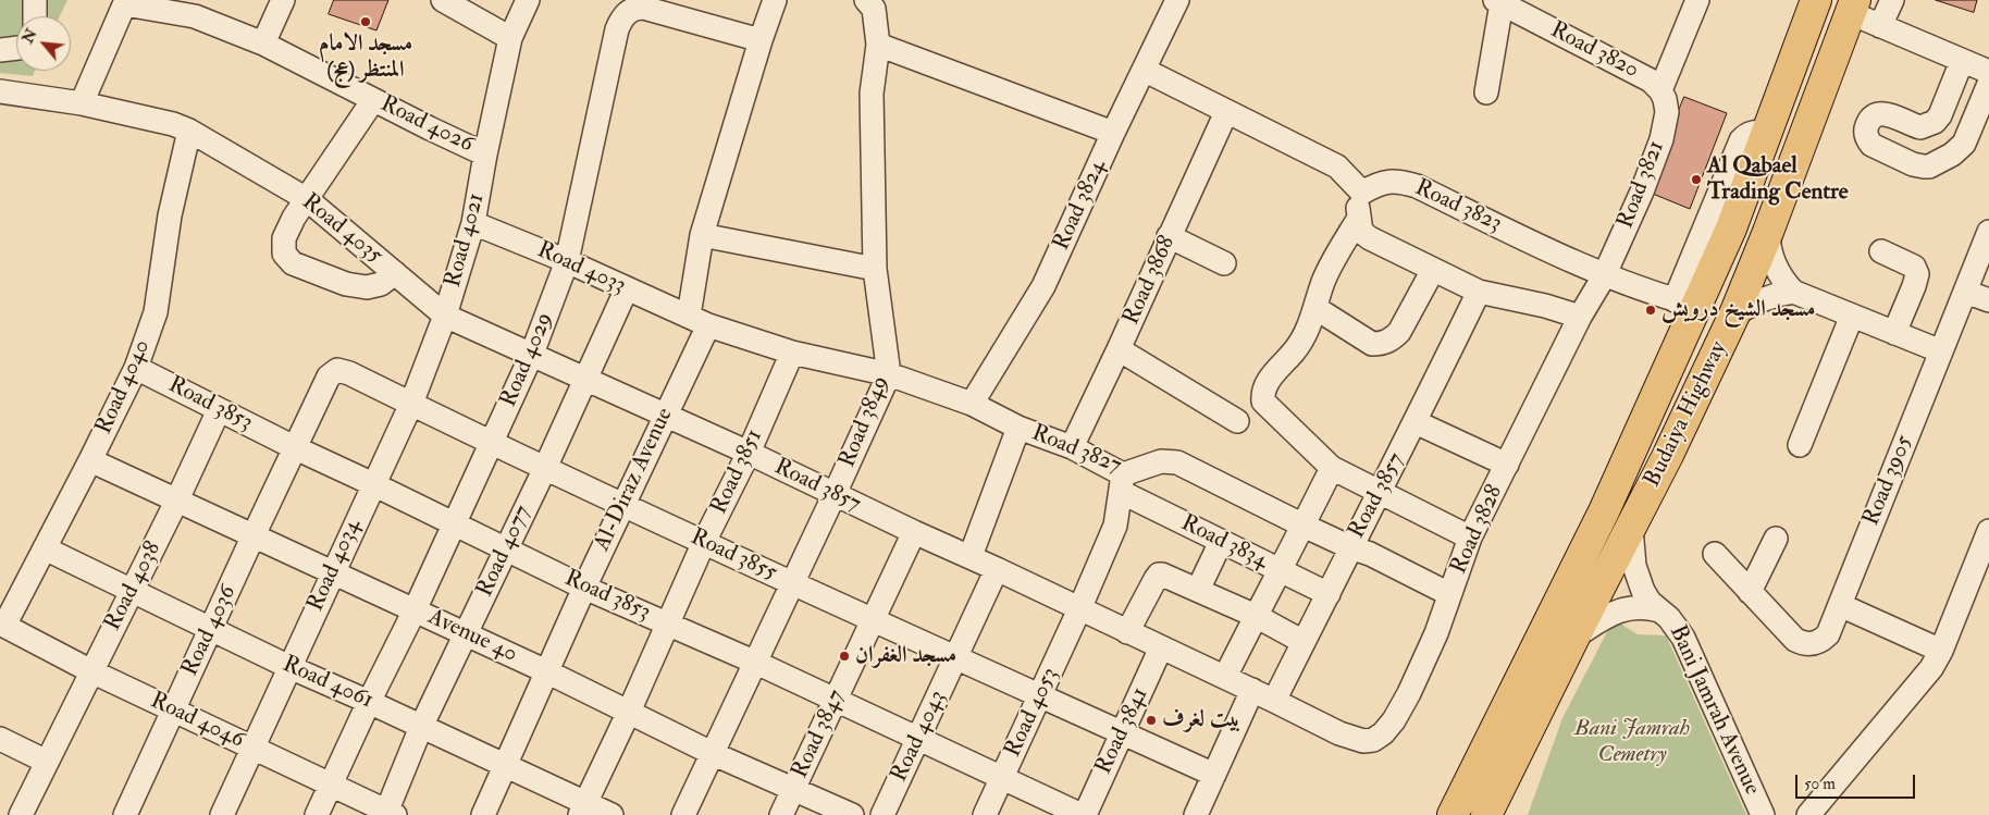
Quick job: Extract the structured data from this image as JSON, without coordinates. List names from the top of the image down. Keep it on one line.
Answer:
{"streets":{"main road":["Budaiya Highway"],"street":["Road 3820","Road 4026","Road 3821","Road 3824","Road 3823","Road 4035","Road 4021","Road 4033","Road 3868","Road 4029","Road 4040","Road 3853","Road 3849","Road 3827","Road 3851","Al-Diraz Avenue","Road 3905","Road 3857","Road 3828","Road 3834","Road 4077","Road 3855","Road 4034","Road 4038","Road 4036","Avenue 40","Road 4061","Bani Jamrah Avenue","Road 4053","Road 4046","Road 3841","Road 3847","Road 4043"]},"crossings":[["Road 3820","Road 3821"],["Road 4026","Road 4021"],["Road 3821","Road 3823"],["Road 3821","Road 3828"],["Road 3824","Road 3827"],["Road 3823","Budaiya Highway"],["Road 3823","Road 3828"],["Road 4035","Road 4021"],["Road 4035","Road 4029"],["Road 4035","Road 4040"],["Road 4035","Al-Diraz Avenue"],["Road 4035","Road 3857"],["Road 4035","Road 4077"],["Road 4035","Road 4034"],["Road 4021","Road 4033"],["Road 4021","Road 4034"],["Road 4033","Road 4029"],["Road 4033","Road 3827"],["Road 4033","Al-Diraz Avenue"],["Road 4033","Road 4077"],["Road 3868","Road 3827"],["Road 4029","Road 3853"],["Road 4029","Al-Diraz Avenue"],["Road 4029","Road 3855"],["Road 4029","Avenue 40"],["Road 4029","Road 4061"],["Road 4029","Road 4046"],["Road 4040","Road 3853"],["Road 4040","Avenue 40"],["Road 4040","Road 4061"],["Road 4040","Road 4046"],["Road 3853","Road 3849"],["Road 3853","Road 3851"],["Road 3853","Al-Diraz Avenue"],["Road 3853","Road 4077"],["Road 3853","Road 3855"],["Road 3853","Road 4034"],["Road 3853","Road 4038"],["Road 3853","Road 4036"],["Road 3853","Road 4053"],["Road 3853","Road 3841"],["Road 3853","Road 3847"],["Road 3853","Road 4043"],["Budaiya Highway","Bani Jamrah Avenue"],["Road 3849","Road 3827"],["Road 3849","Road 3857"],["Road 3849","Road 3855"],["Road 3849","Avenue 40"],["Road 3827","Road 3851"],["Road 3827","Al-Diraz Avenue"],["Road 3827","Road 3857"],["Road 3827","Road 3828"],["Road 3827","Road 3834"],["Road 3827","Road 4053"],["Road 3851","Road 3857"],["Road 3851","Road 3855"],["Road 3851","Avenue 40"],["Road 3851","Road 4061"],["Al-Diraz Avenue","Road 3857"],["Al-Diraz Avenue","Road 3855"],["Al-Diraz Avenue","Avenue 40"],["Al-Diraz Avenue","Road 4061"],["Road 3857","Road 3828"],["Road 3857","Road 3834"],["Road 3857","Road 4053"],["Road 3857","Road 3841"],["Road 3857","Road 3847"],["Road 3857","Road 4043"],["Road 3834","Road 4053"],["Road 4077","Road 3855"],["Road 4077","Avenue 40"],["Road 4077","Road 4061"],["Road 4077","Road 4046"],["Road 3855","Road 4034"],["Road 3855","Road 4036"],["Road 3855","Road 4053"],["Road 3855","Road 3841"],["Road 3855","Road 3847"],["Road 3855","Road 4043"],["Road 4034","Avenue 40"],["Road 4034","Road 4061"],["Road 4034","Road 4046"],["Road 4038","Avenue 40"],["Road 4038","Road 4061"],["Road 4038","Road 4046"],["Road 4036","Avenue 40"],["Road 4036","Road 4061"],["Road 4036","Road 4046"],["Avenue 40","Road 3847"]],"parks":["Bani Jamrah Cemetry"],"places":["مسجد الامام المنتظر (عج)","Al Qabael Trading Centre","مسجد الشيخ درويش","مسجد الغفران","بيت لغرف"],"scale_bar":"50 m","north":"top left"}
